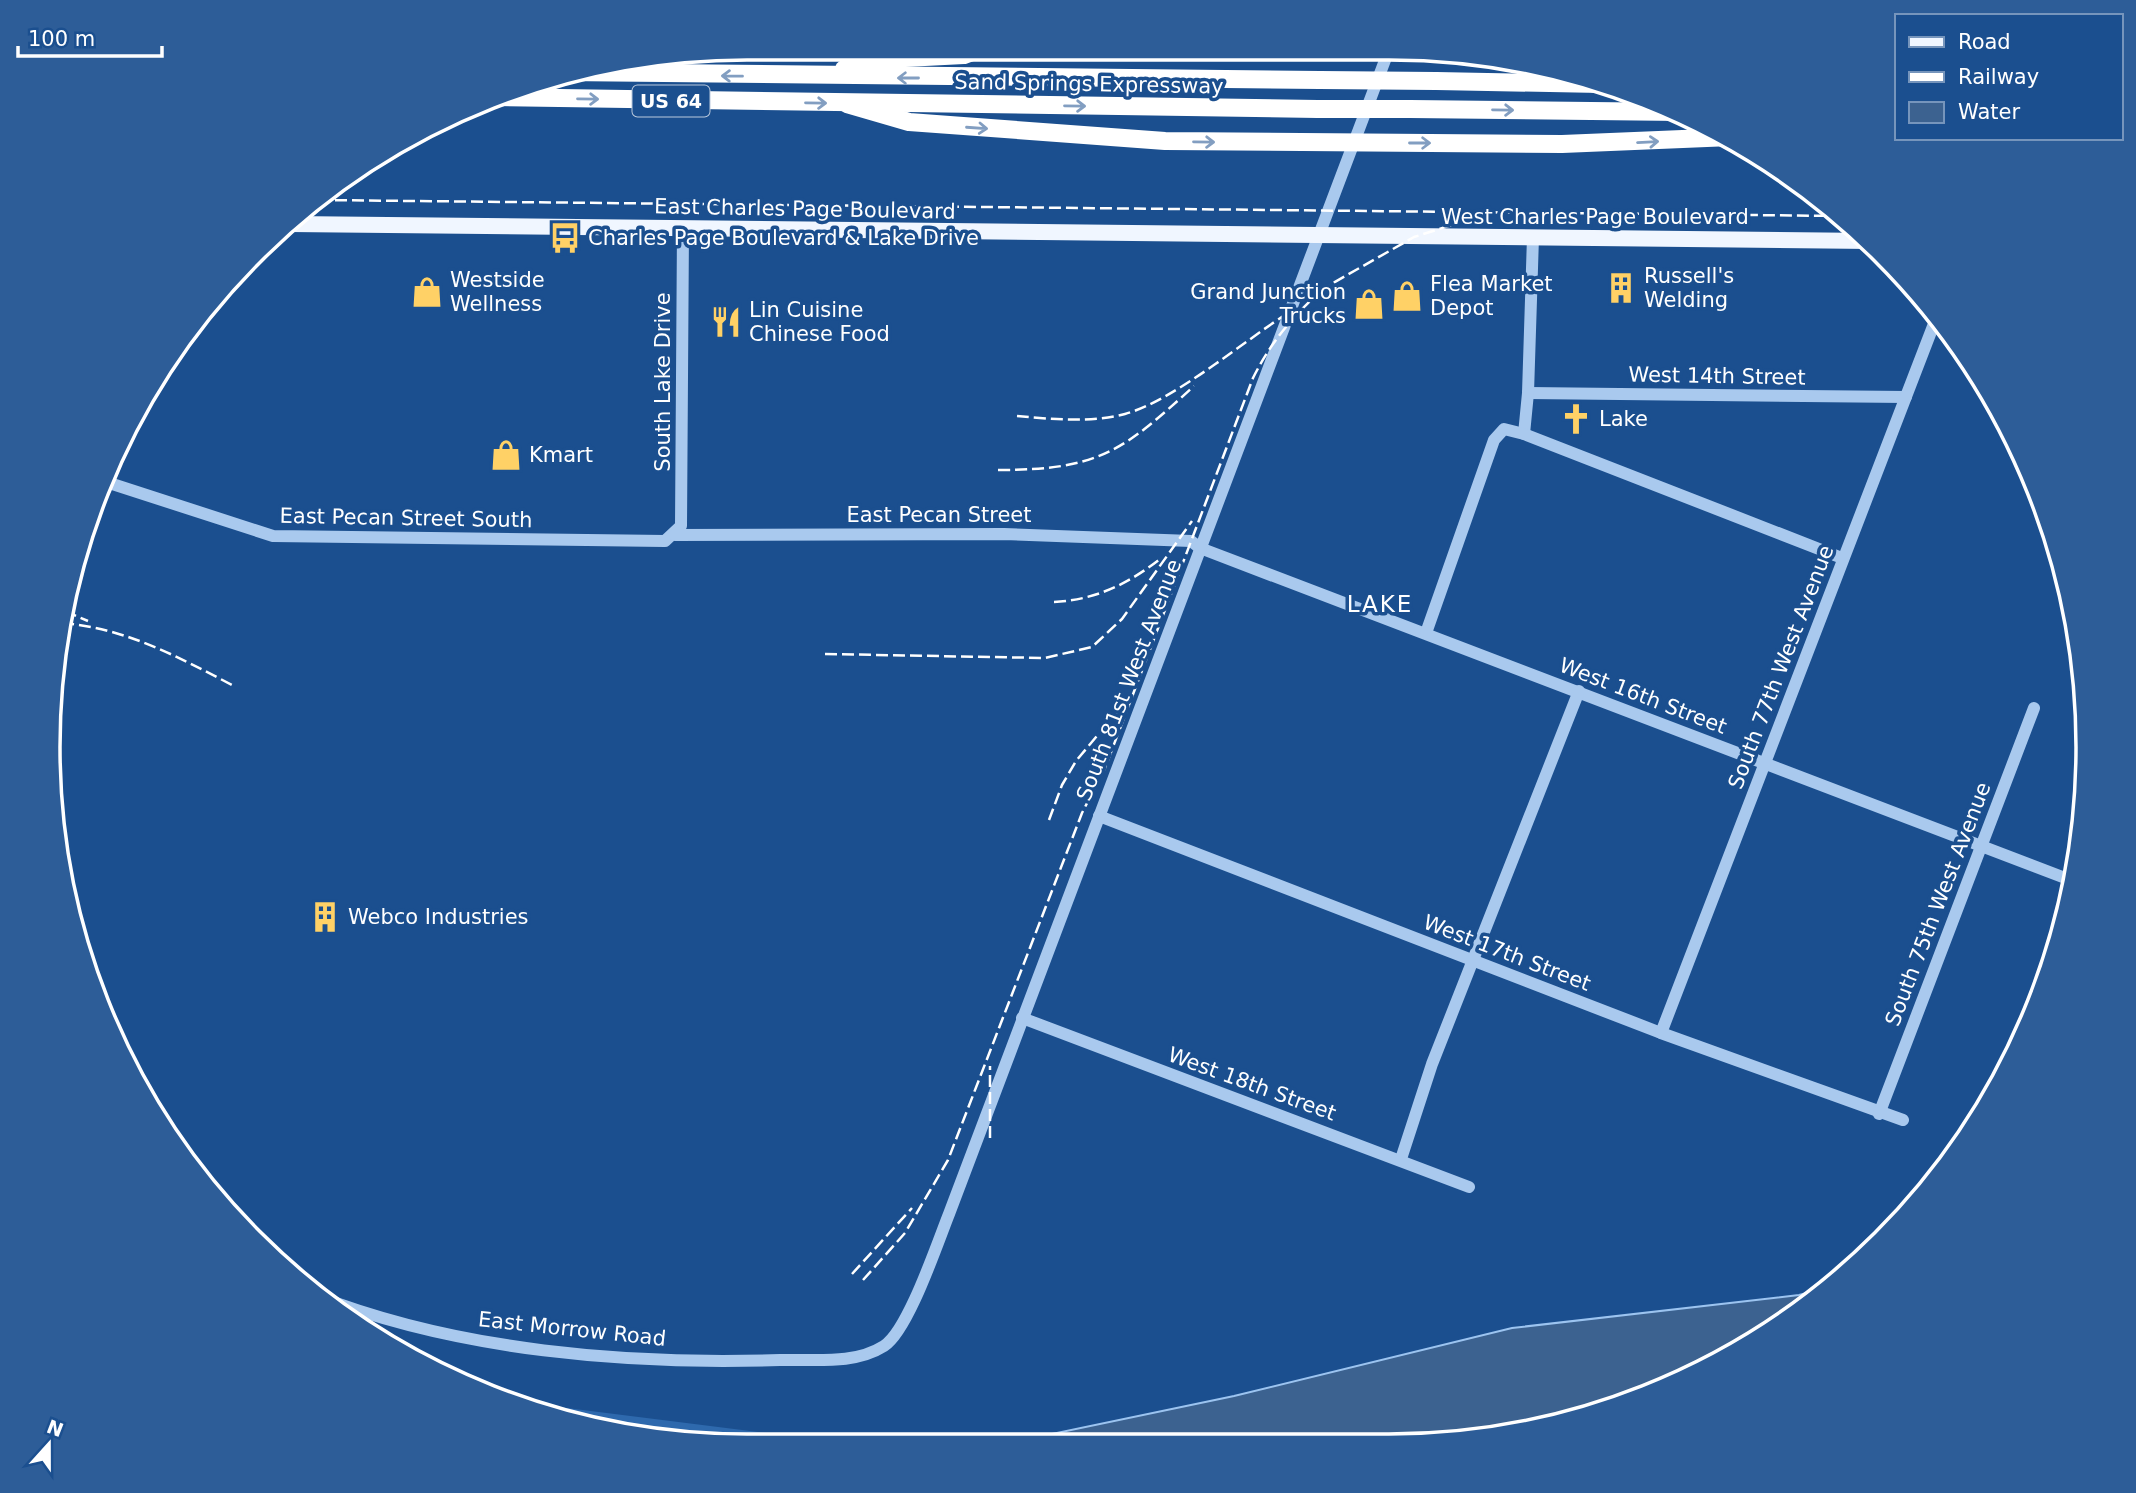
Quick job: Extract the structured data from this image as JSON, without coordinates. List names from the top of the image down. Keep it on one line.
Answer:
{"streets":{"highway":["Sand Springs Expressway","US 64"],"main road":["East Charles Page Boulevard","West Charles Page Boulevard"],"street":["West 14th Street","South Lake Drive","East Pecan Street","East Pecan Street South","South 77th West Avenue","South 81st West Avenue","West 16th Street","South 75th West Avenue","West 17th Street","West 18th Street","East Morrow Road"]},"crossings":[["East Charles Page Boulevard","West Charles Page Boulevard"],["East Charles Page Boulevard","South Lake Drive"],["East Charles Page Boulevard","South 81st West Avenue"],["West Charles Page Boulevard","South 81st West Avenue"],["West 14th Street","South 77th West Avenue"],["South Lake Drive","East Pecan Street"],["South Lake Drive","East Pecan Street South"],["East Pecan Street","East Pecan Street South"],["East Pecan Street","South 81st West Avenue"],["East Pecan Street","West 16th Street"],["South 77th West Avenue","West 16th Street"],["South 77th West Avenue","West 17th Street"],["South 81st West Avenue","West 16th Street"],["South 81st West Avenue","West 17th Street"],["South 81st West Avenue","West 18th Street"],["South 81st West Avenue","East Morrow Road"],["West 16th Street","South 75th West Avenue"],["South 75th West Avenue","West 17th Street"]],"districts":["LAKE"],"places":{"bus stop":["Charles Page Boulevard & Lake Drive"],"building":["Russell's Welding","Webco Industries"],"shop":["Westside Wellness","Flea Market Depot","Grand Junction Trucks","Kmart"],"restaurant":["Lin Cuisine Chinese Food"],"church":["Lake"]},"legend":["Road","Railway","Water"],"scale_bar":"100 m","north":"top"}
